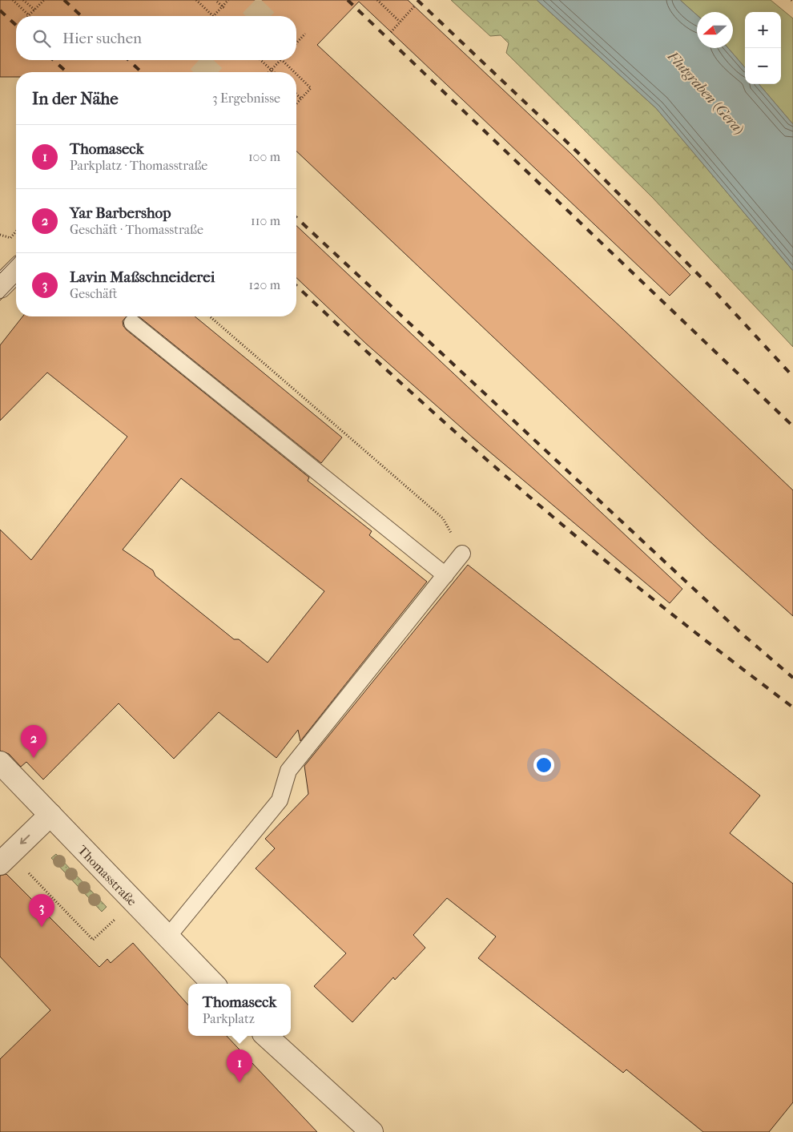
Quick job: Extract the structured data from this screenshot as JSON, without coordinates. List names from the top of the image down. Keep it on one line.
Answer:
{"streets":{"street":["Thomasstraße"]},"water":["Flutgraben (Gera)"],"north":"left","page":{"map_buttons":["+","−"],"search":"Hier suchen","heading":["In der Nähe","3 Ergebnisse"],"list":[{"mark":"1","name":"Thomaseck","note":"Parkplatz · Thomasstraße","value":"100 m"},{"mark":"2","name":"Yar Barbershop","note":"Geschäft · Thomasstraße","value":"110 m"},{"mark":"3","name":"Lavin Maßschneiderei","note":"Geschäft","value":"120 m"}],"pins":["2","3","1"],"popup":["Thomaseck","Parkplatz"]}}
